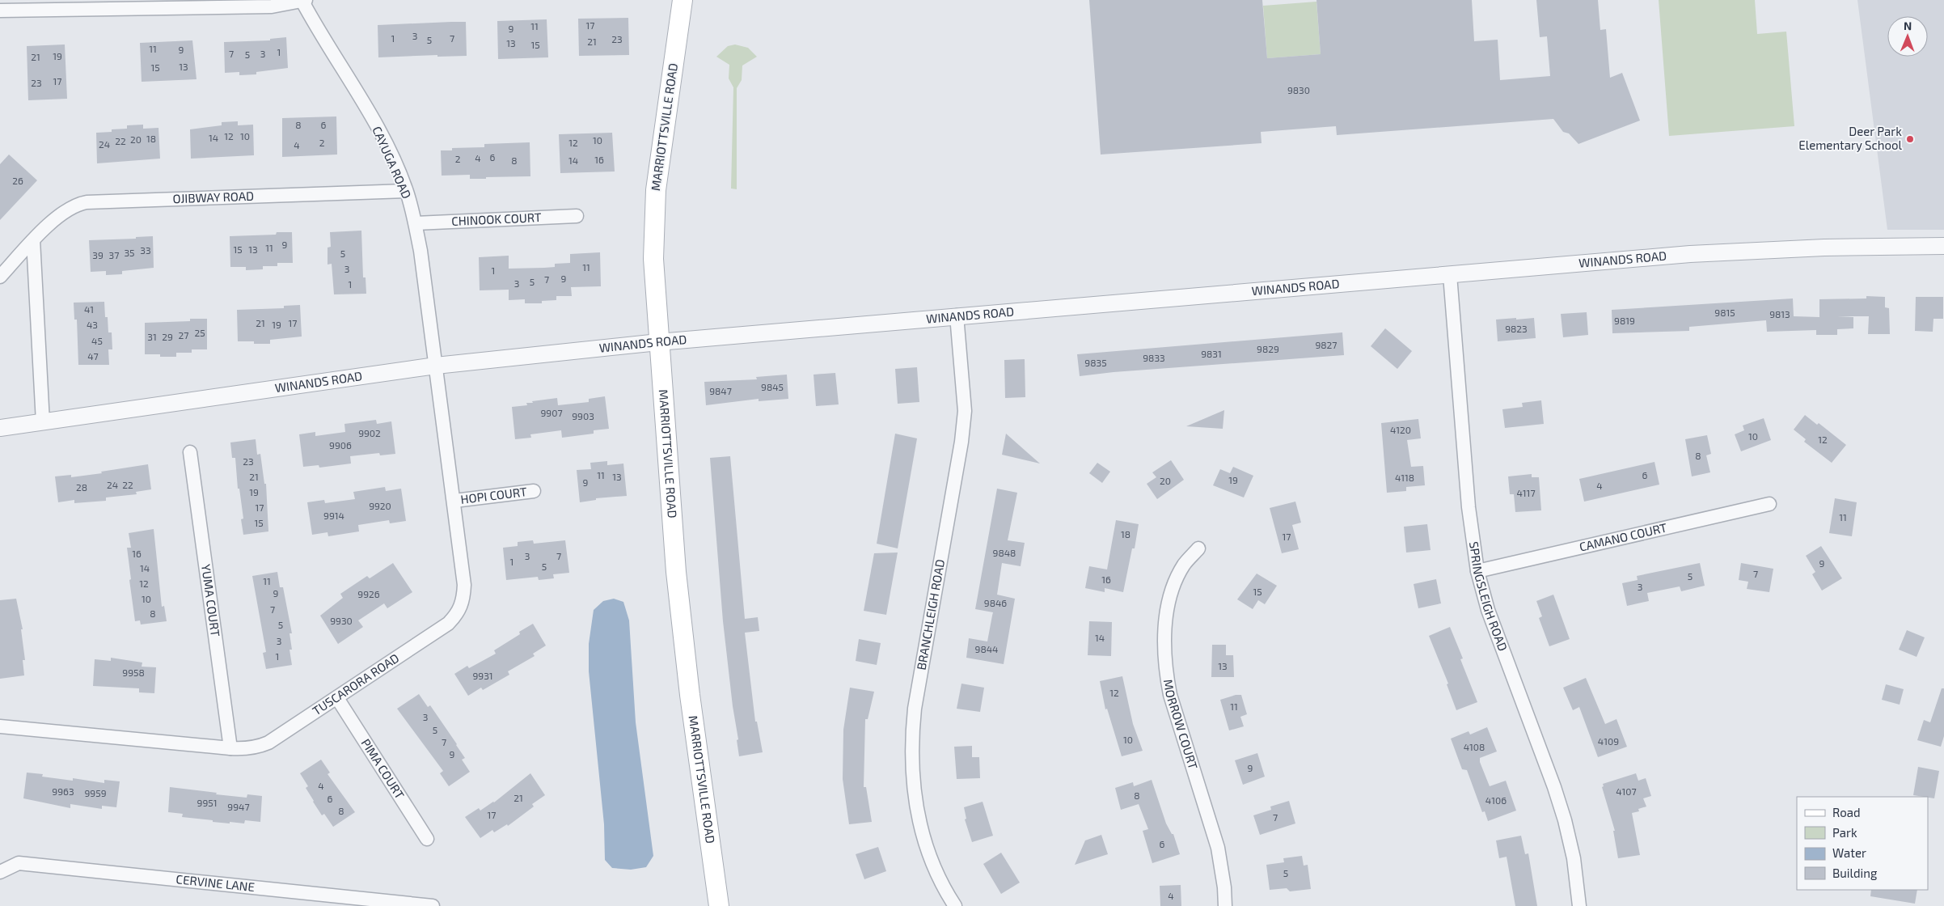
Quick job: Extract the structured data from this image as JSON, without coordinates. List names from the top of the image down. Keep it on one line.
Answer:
{"streets":{"main road":["MARRIOTTSVILLE ROAD"],"street":["CAYUGA ROAD","OJIBWAY ROAD","CHINOOK COURT","WINANDS ROAD","HOPI COURT","CAMANO COURT","SPRINGSLEIGH ROAD","YUMA COURT","BRANCHLEIGH ROAD","TUSCARORA ROAD","MORROW COURT","PIMA COURT","CERVINE LANE"]},"crossings":[["MARRIOTTSVILLE ROAD","WINANDS ROAD"],["CAYUGA ROAD","OJIBWAY ROAD"],["CAYUGA ROAD","CHINOOK COURT"],["CAYUGA ROAD","WINANDS ROAD"],["CAYUGA ROAD","TUSCARORA ROAD"],["WINANDS ROAD","SPRINGSLEIGH ROAD"],["WINANDS ROAD","BRANCHLEIGH ROAD"],["WINANDS ROAD","TUSCARORA ROAD"],["HOPI COURT","TUSCARORA ROAD"],["CAMANO COURT","SPRINGSLEIGH ROAD"],["YUMA COURT","TUSCARORA ROAD"],["TUSCARORA ROAD","PIMA COURT"]],"places":["Deer Park Elementary School"],"house_numbers":["17","11","9","3","1","7","23","5","21","13","15","11","9","1","7","3","5","19","21","13","15","17","23","9830","8","6","12","10","14","18","20","10","22","2","12","24","4","6","4","2","16","8","14","26","9","11","15","13","33","35","5","39","37","11","3","1","9","7","5","3","1","41","9815","9813","9819","21","17","43","19","9823","25","27","31","29","45","9827","9829","9831","47","9833","9835","9845","9847","9907","9903","4120","9902","10","12","9906","8","23","11","6","21","13","4118","19","20","9","24","22","4","28","19","4117","9920","17","9914","11","15","18","17","9848","16","3","7","1","9","5","14","7","5","16","11","12","3","15","9","9926","10","9846","7","8","9930","5","14","3","9844","1","13","9958","9931","12","11","3","5","10","4109","7","4108","9","9","4","9963","4107","9959","8","21","6","4106","9951","9947","8","17","7","6","5","4"],"legend":["Road","Park","Water","Building"],"north":"top"}
